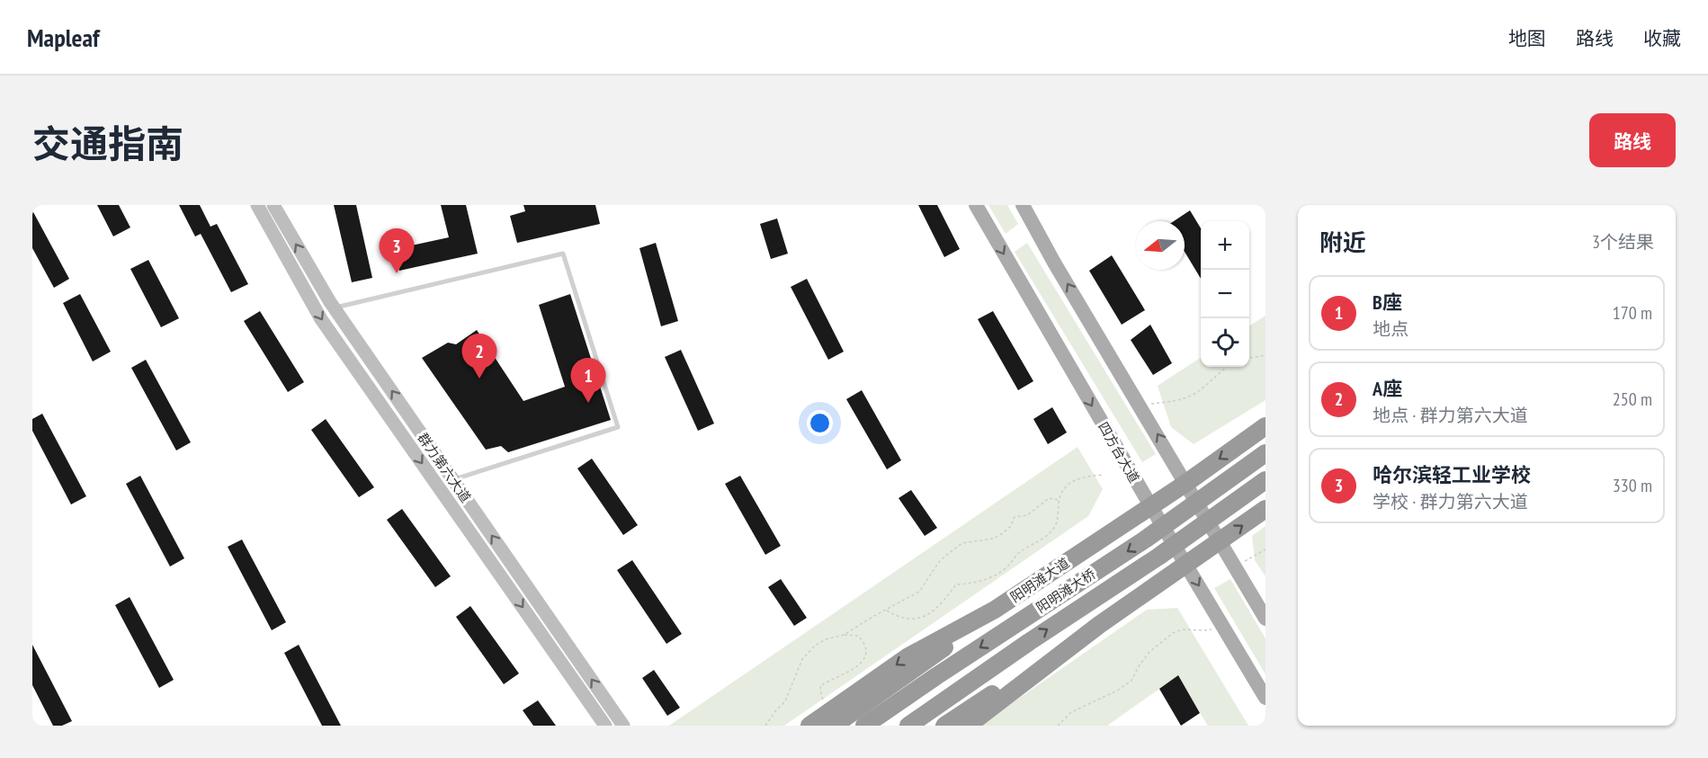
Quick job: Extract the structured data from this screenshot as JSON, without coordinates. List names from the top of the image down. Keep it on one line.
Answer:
{"streets":{"highway":["阳明滩大道","阳明滩大桥"],"main road":["四方台大道","群力第六大道"]},"crossings":[["四方台大道","阳明滩大道"]],"north":"left","page":{"header":"Mapleaf","nav":["地图","路线","收藏"],"title":"交通指南","buttons":"路线","heading":["附近","3个结果"],"map_buttons":["+","−"],"pins":["3","2","1"],"list":[{"mark":"1","name":"B座","note":"地点","value":"170 m"},{"mark":"2","name":"A座","note":"地点 · 群力第六大道","value":"250 m"},{"mark":"3","name":"哈尔滨轻工业学校","note":"学校 · 群力第六大道","value":"330 m"}]}}
